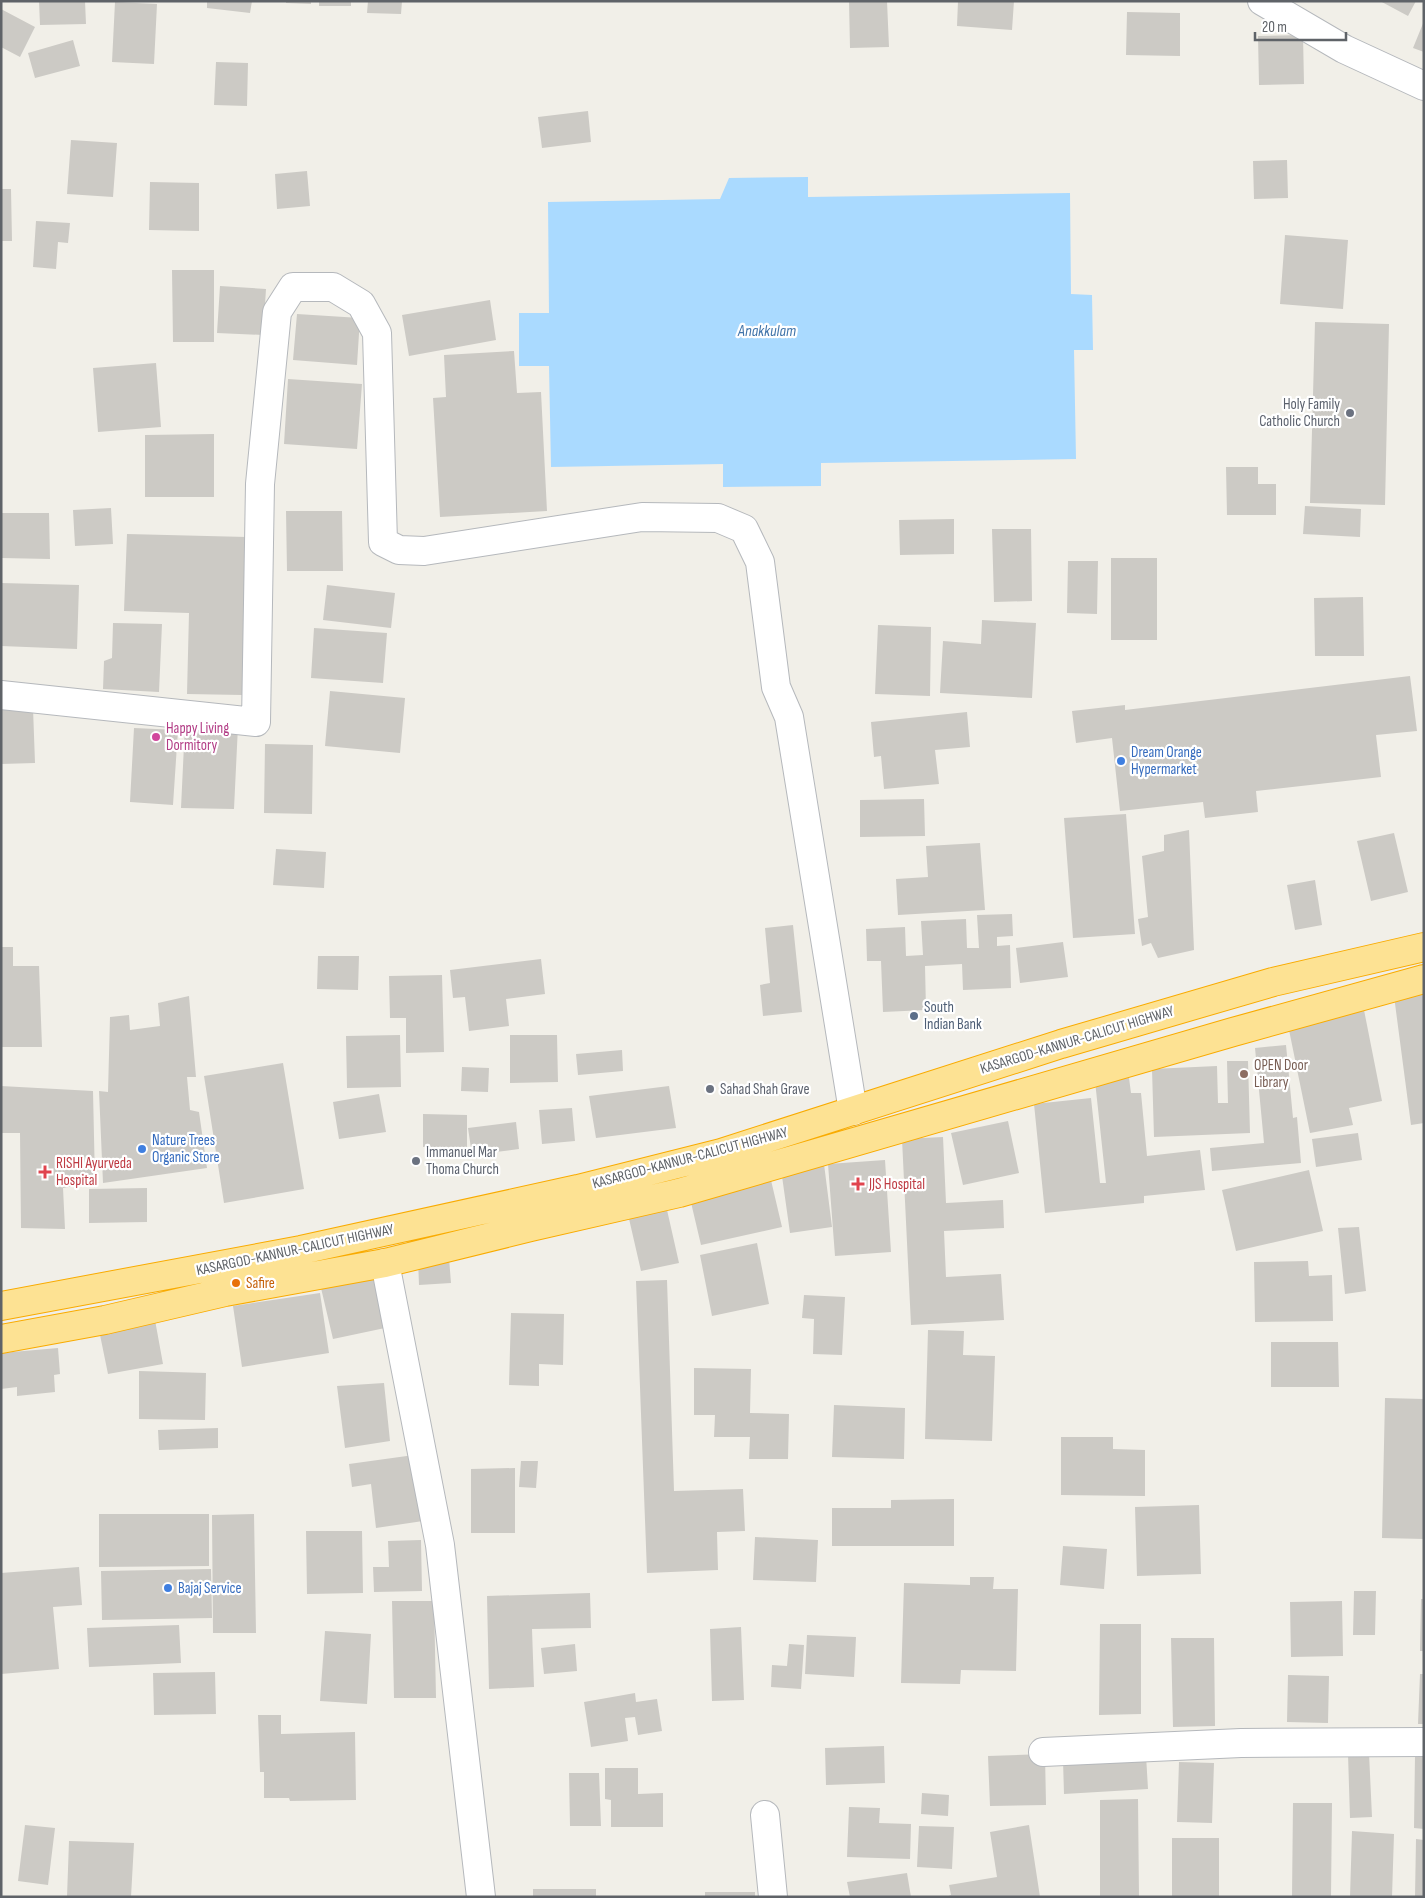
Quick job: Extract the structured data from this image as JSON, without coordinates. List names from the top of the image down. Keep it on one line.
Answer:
{"streets":{"highway":["KASARGOD-KANNUR-CALICUT HIGHWAY"]},"water":["Anakkulam"],"places":{"other":["Holy Family Catholic Church","Happy Living Dormitory","Dream Orange Hypermarket","South Indian Bank","OPEN Door Library","Sahad Shah Grave","Nature Trees Organic Store","Immanuel Mar Thoma Church","Safire","Bajaj Service"],"health":["RISHI Ayurveda Hospital","JJS Hospital"]},"scale_bar":"20 m"}
